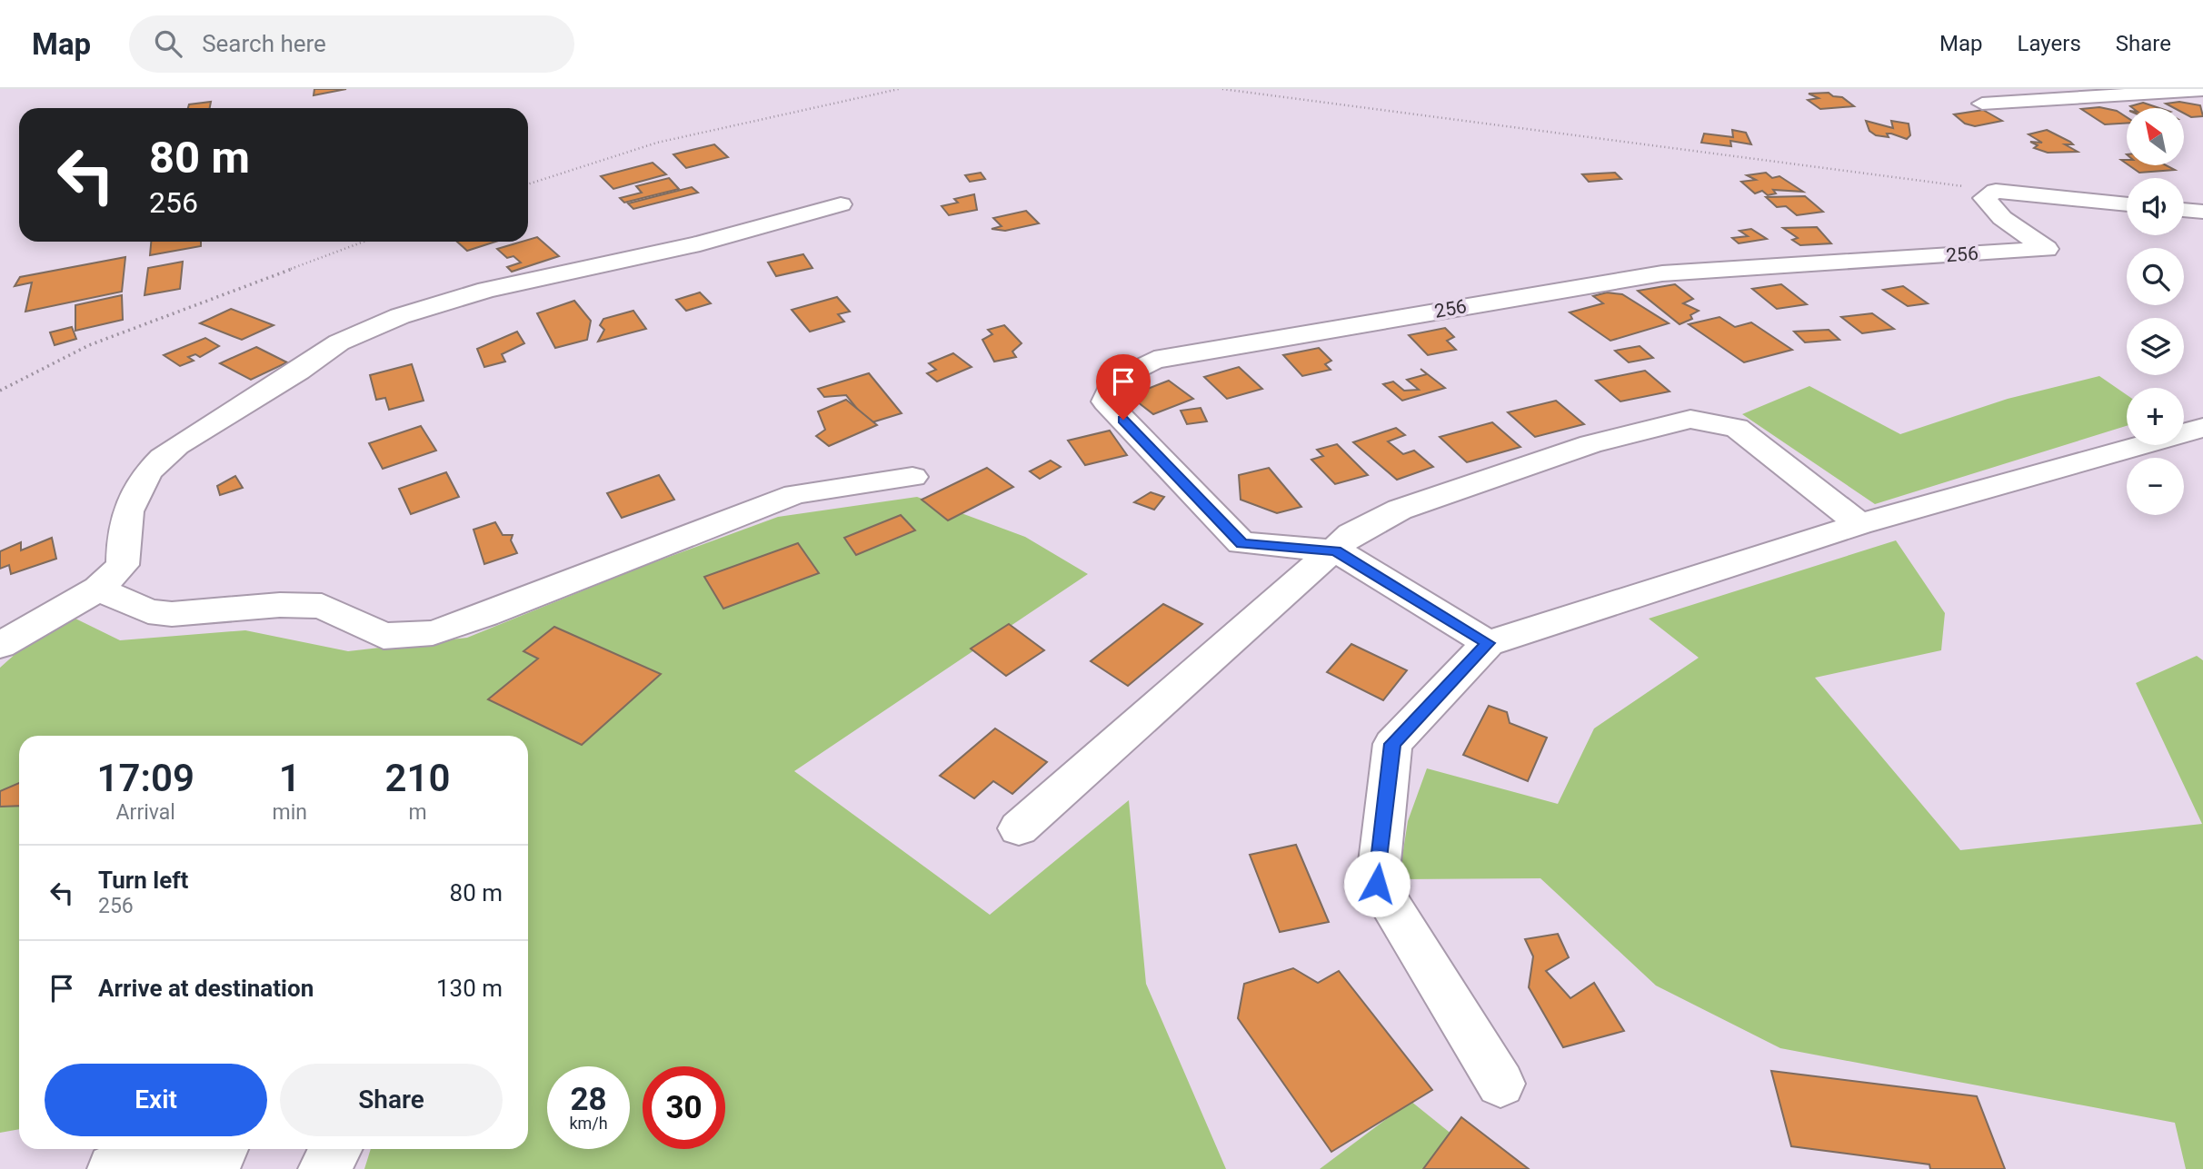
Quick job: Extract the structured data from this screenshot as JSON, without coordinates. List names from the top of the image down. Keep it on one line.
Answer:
{"streets":{"street":["256"]},"north":"top left","page":{"header":"Map","search":"Search here","nav":["Map","Layers","Share"],"map_buttons":["+","−"],"turn":["80 m","256"],"eta":["17:09","Arrival","1","min","210","m"],"list":[{"name":"Turn left","note":"256","value":"80 m"},{"name":"Arrive at destination","value":"130 m"}],"buttons":["Exit","Share"],"speed":"28 km/h","limit":"30"}}
